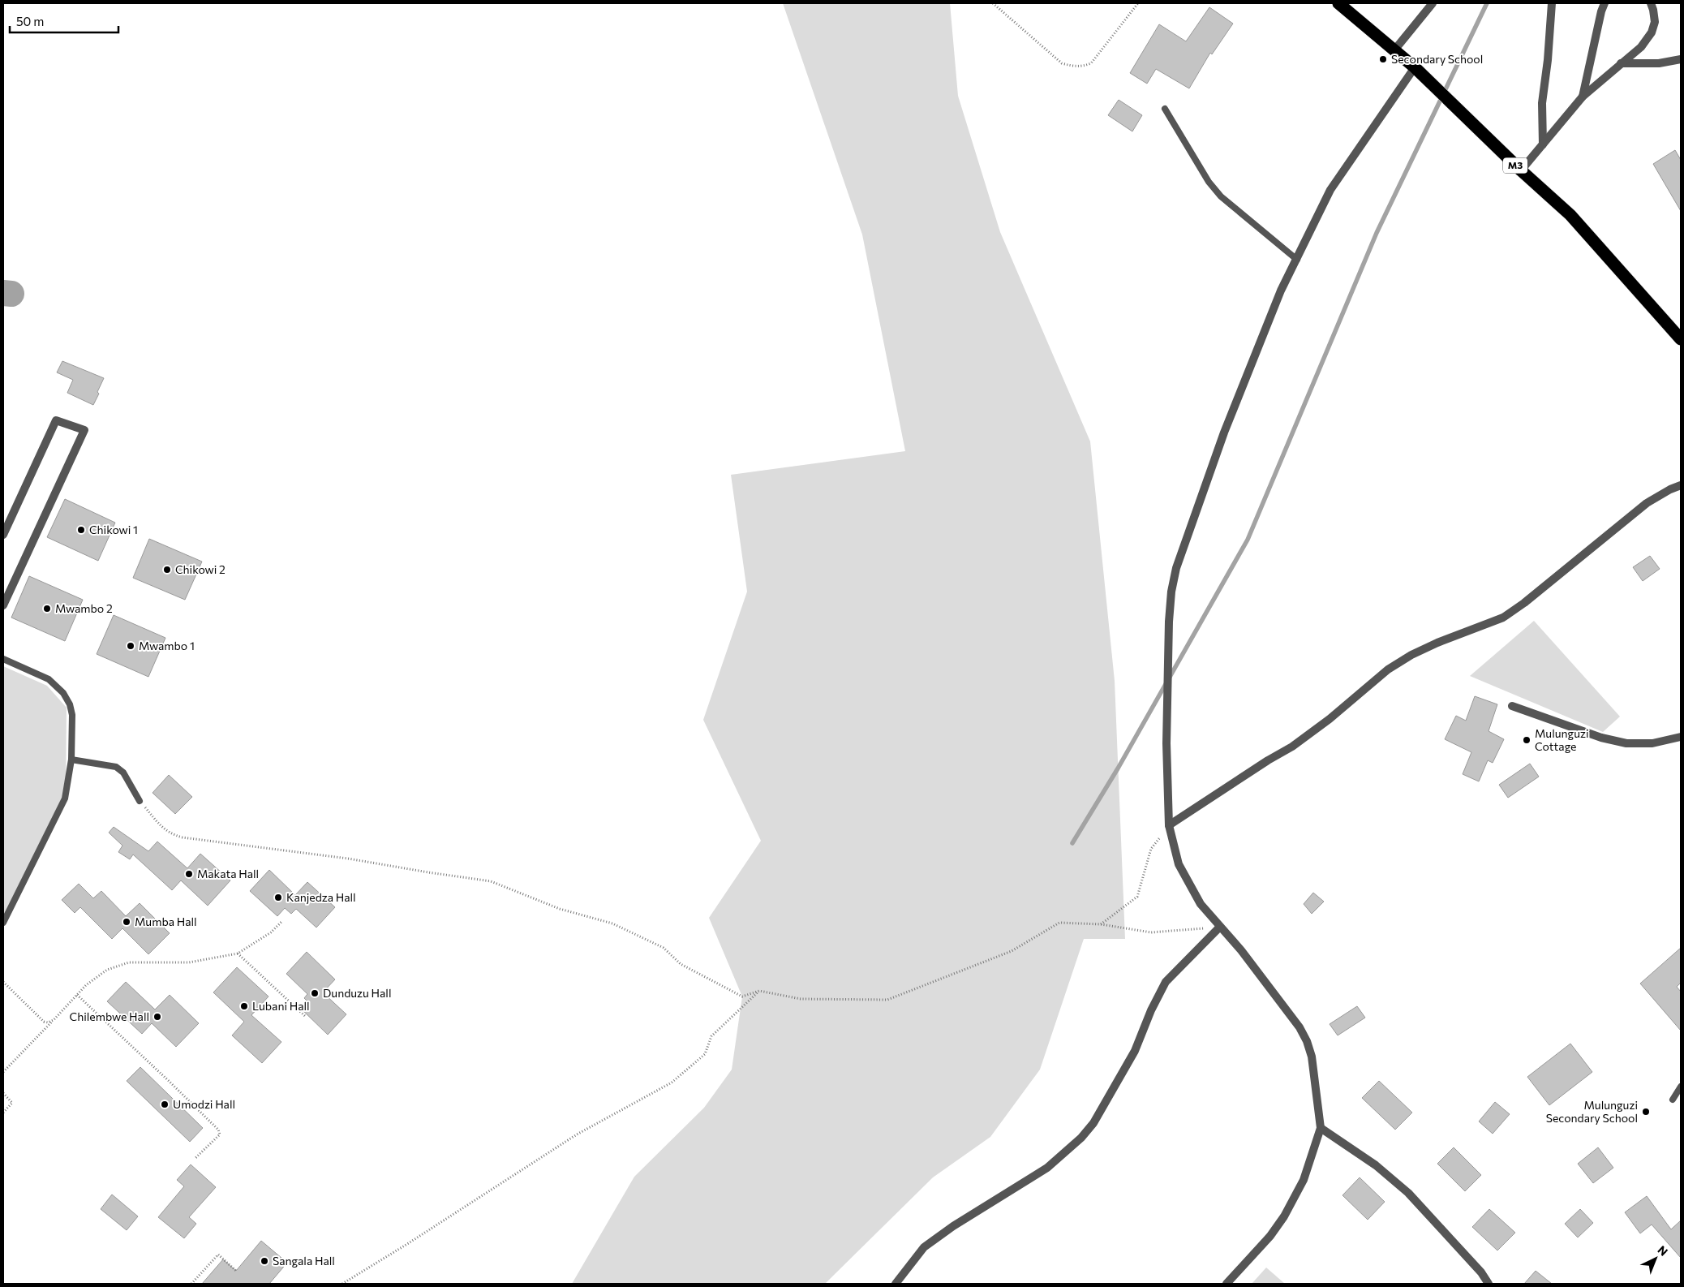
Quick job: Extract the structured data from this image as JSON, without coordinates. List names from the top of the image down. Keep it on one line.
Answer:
{"streets":{"highway":["M3"]},"places":["Secondary School","Chikowi 1","Chikowi 2","Mwambo 2","Mwambo 1","Mulunguzi Cottage","Makata Hall","Kanjedza Hall","Mumba Hall","Dunduzu Hall","Lubani Hall","Chilembwe Hall","Umodzi Hall","Mulunguzi Secondary School","Sangala Hall"],"scale_bar":"50 m","north":"top right"}
